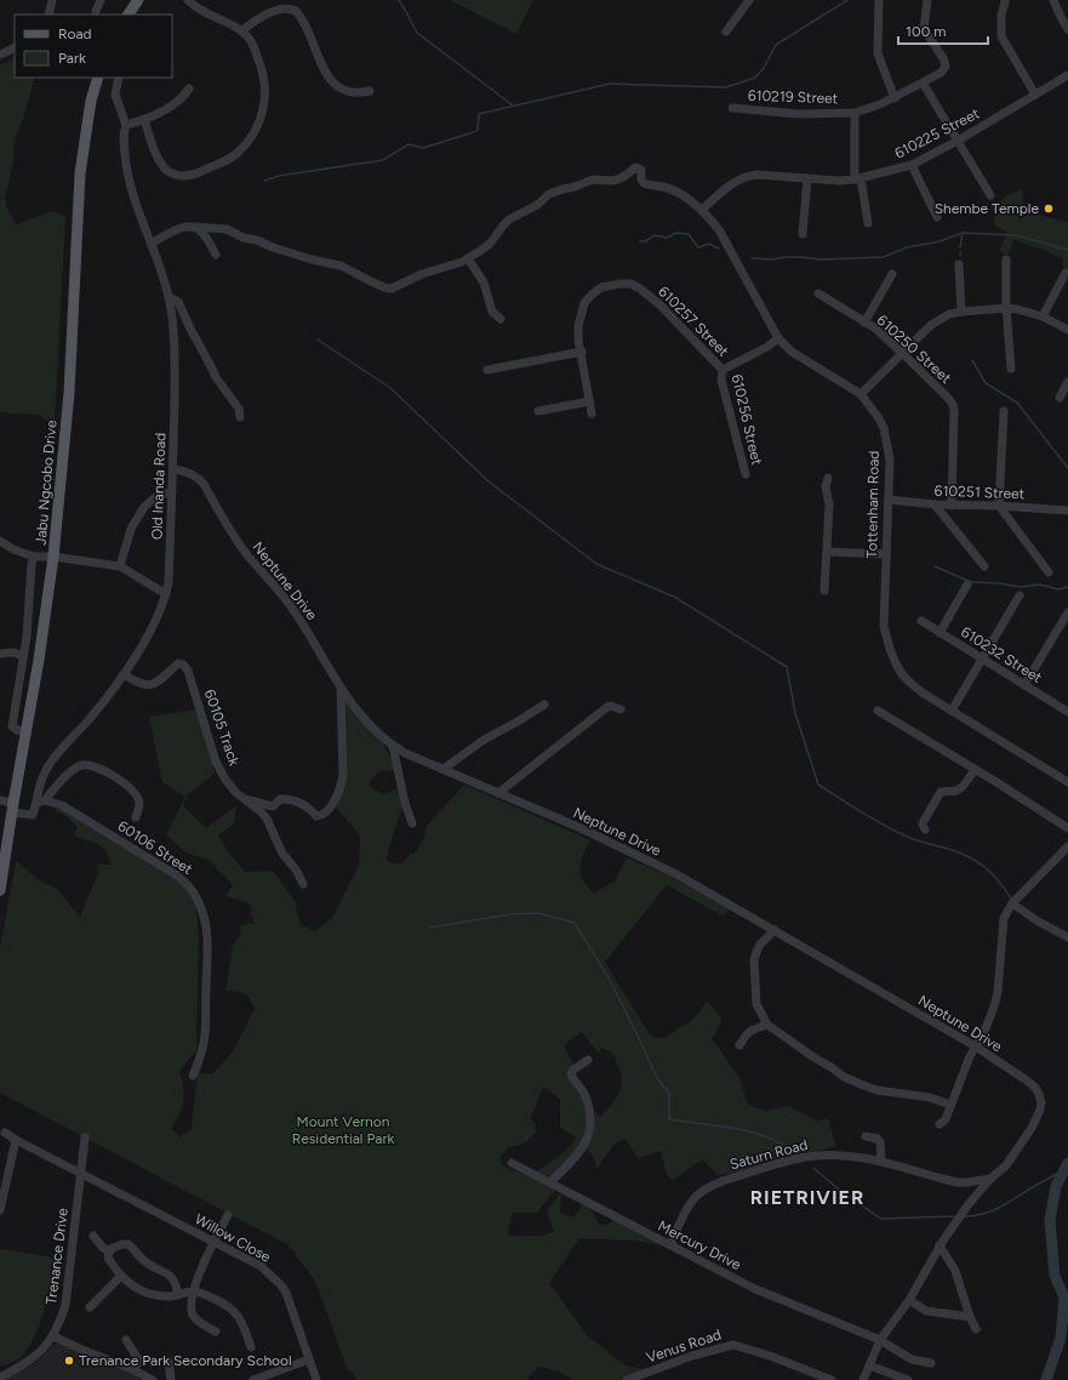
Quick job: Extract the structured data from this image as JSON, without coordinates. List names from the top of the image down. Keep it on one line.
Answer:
{"streets":{"main road":["Jabu Ngcobo Drive"],"street":["610219 Street","610225 Street","610257 Street","610250 Street","610256 Street","Old Inanda Road","610251 Street","Tottenham Road","Neptune Drive","610232 Street","60105 Track","60106 Street","Saturn Road","Willow Close","Mercury Drive","Trenance Drive","Venus Road"]},"crossings":[["610225 Street","Tottenham Road"],["610257 Street","610256 Street"],["610257 Street","Tottenham Road"],["610250 Street","610251 Street"],["Old Inanda Road","Neptune Drive"],["Old Inanda Road","60105 Track"],["Old Inanda Road","60106 Street"],["610251 Street","Tottenham Road"],["Neptune Drive","60105 Track"],["Neptune Drive","Saturn Road"],["Saturn Road","Mercury Drive"],["Willow Close","Trenance Drive"]],"districts":["RIETRIVIER"],"parks":["Mount Vernon Residential Park"],"places":["Shembe Temple","Trenance Park Secondary School"],"legend":["Road","Park"],"scale_bar":"100 m"}
